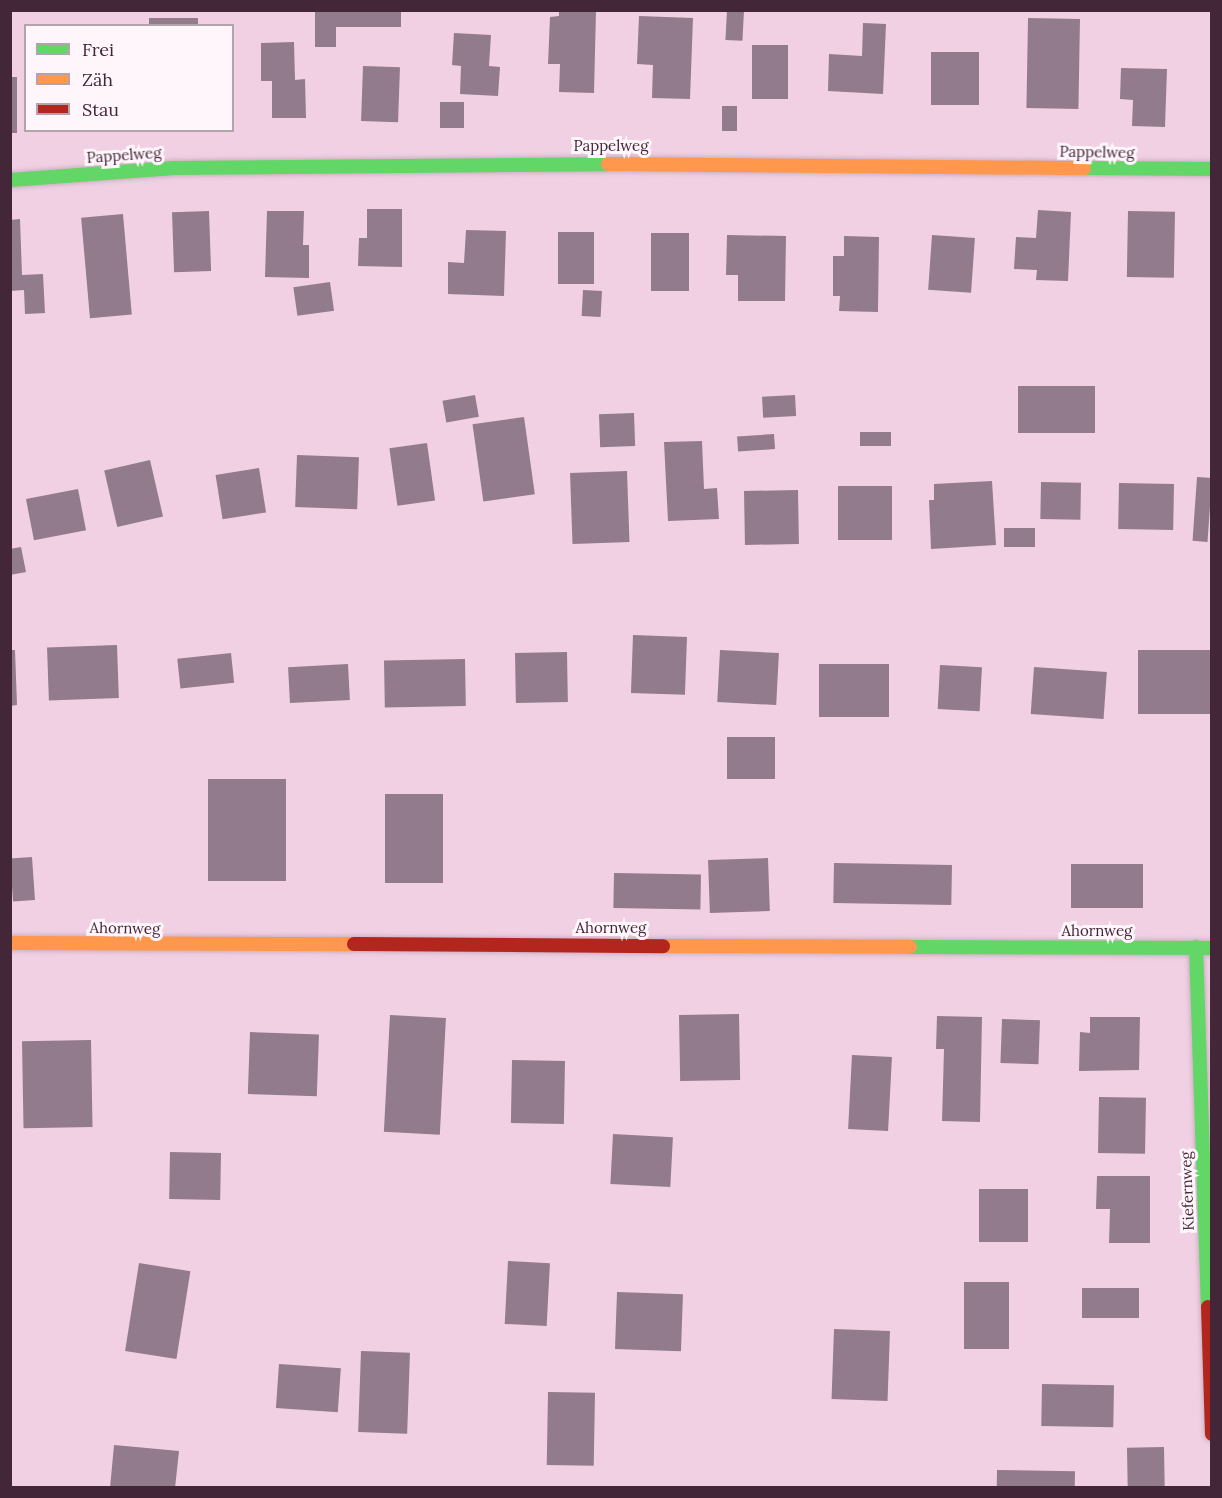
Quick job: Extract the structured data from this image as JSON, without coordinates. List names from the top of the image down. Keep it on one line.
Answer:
{"streets":{"street":["Pappelweg","Ahornweg","Kiefernweg"]},"crossings":[["Ahornweg","Kiefernweg"]],"legend":["Frei","Zäh","Stau"]}
